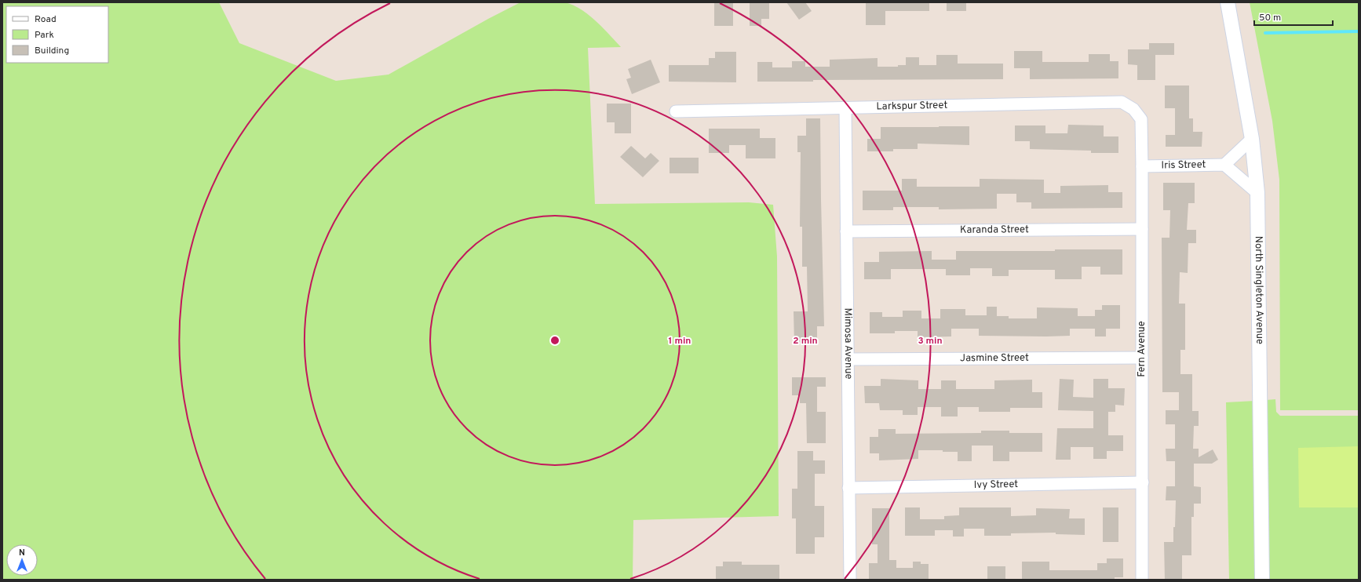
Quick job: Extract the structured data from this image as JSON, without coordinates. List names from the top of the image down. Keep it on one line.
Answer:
{"streets":{"street":["Larkspur Street","Iris Street","Karanda Street","North Singleton Avenue","Mimosa Avenue","Fern Avenue","Jasmine Street","Ivy Street"]},"crossings":[["Larkspur Street","Mimosa Avenue"],["Larkspur Street","Fern Avenue"],["Iris Street","Fern Avenue"],["Karanda Street","Mimosa Avenue"],["Karanda Street","Fern Avenue"],["Mimosa Avenue","Jasmine Street"],["Mimosa Avenue","Ivy Street"],["Fern Avenue","Jasmine Street"],["Fern Avenue","Ivy Street"]],"legend":["Road","Park","Building"],"scale_bar":"50 m","north":"top","rings":["1 min","2 min","3 min"]}
